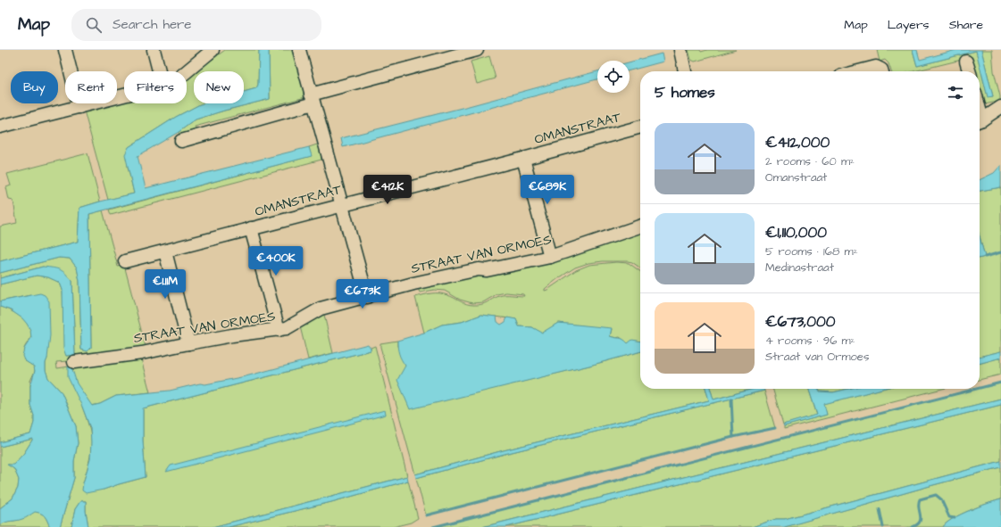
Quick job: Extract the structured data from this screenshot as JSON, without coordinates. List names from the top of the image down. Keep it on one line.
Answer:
{"streets":{"street":["OMANSTRAAT","STRAAT VAN ORMOES"]},"page":{"header":"Map","search":"Search here","nav":["Map","Layers","Share"],"chip":["Buy","Rent","Filters","New"],"heading":"5 homes","list":[{"name":"€412,000","note":"2 rooms · 60 m² · Omanstraat"},{"name":"€1,110,000","note":"5 rooms · 168 m² · Medinastraat"},{"name":"€673,000","note":"4 rooms · 96 m² · Straat van Ormoes"}],"price":["€412K","€689K","€400K","€1.11M","€673K"]}}
